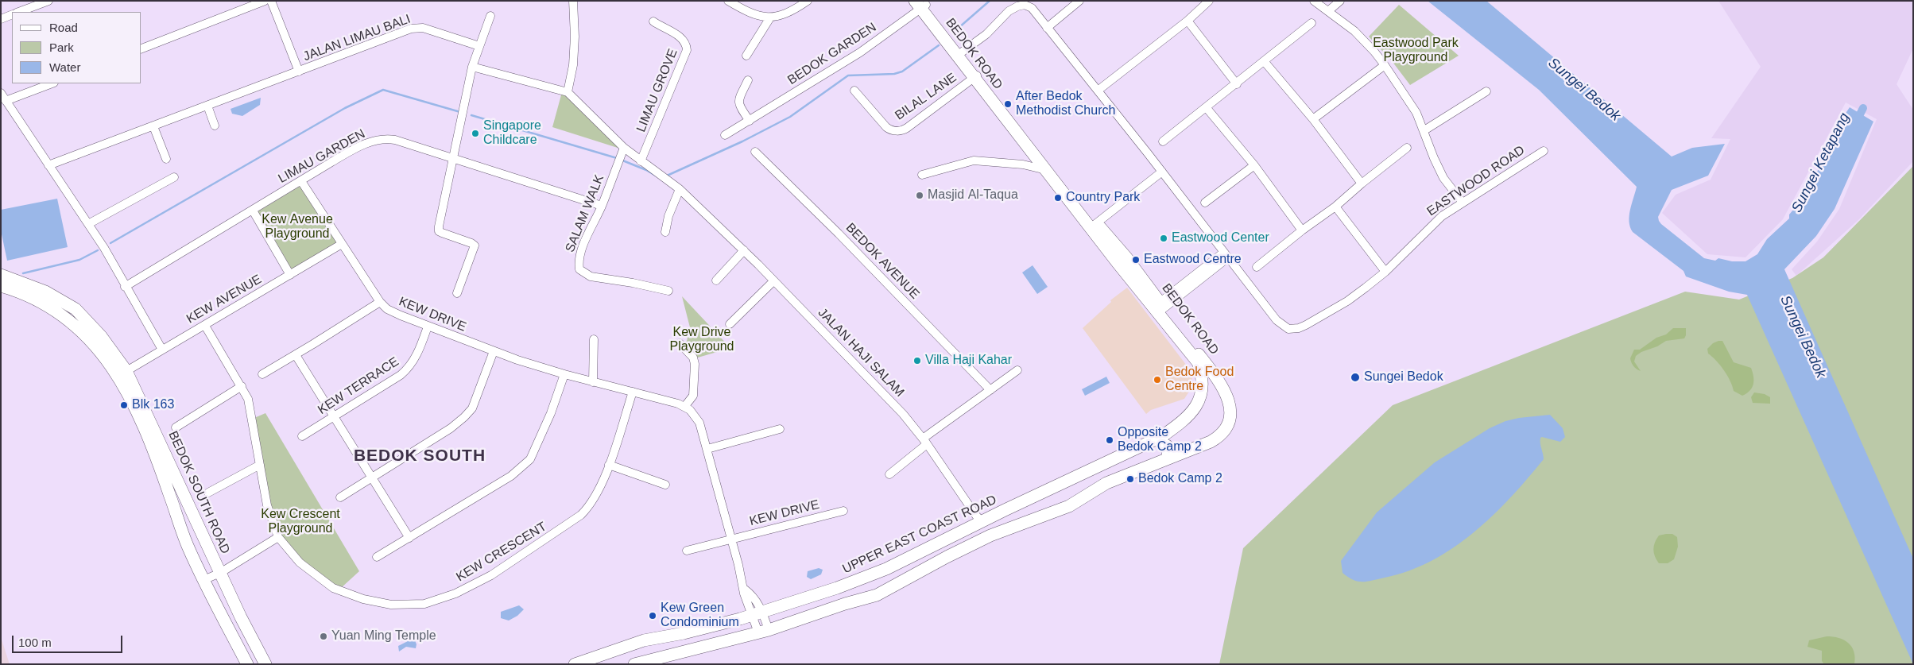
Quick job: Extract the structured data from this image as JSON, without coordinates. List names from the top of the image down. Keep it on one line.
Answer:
{"streets":{"main road":["BEDOK ROAD","BEDOK SOUTH ROAD","UPPER EAST COAST ROAD"],"street":["JALAN LIMAU BALI","BEDOK GARDEN","LIMAU GROVE","BILAL LANE","LIMAU GARDEN","EASTWOOD ROAD","SALAM WALK","BEDOK AVENUE","KEW AVENUE","KEW DRIVE","JALAN HAJI SALAM","KEW TERRACE","KEW CRESCENT"]},"crossings":[["BEDOK GARDEN","BEDOK ROAD"],["BEDOK ROAD","BILAL LANE"],["BEDOK ROAD","EASTWOOD ROAD"],["BEDOK ROAD","UPPER EAST COAST ROAD"],["LIMAU GROVE","JALAN HAJI SALAM"],["LIMAU GARDEN","SALAM WALK"],["LIMAU GARDEN","KEW DRIVE"],["SALAM WALK","JALAN HAJI SALAM"],["KEW AVENUE","KEW DRIVE"],["KEW AVENUE","BEDOK SOUTH ROAD"],["KEW AVENUE","KEW CRESCENT"],["KEW DRIVE","KEW TERRACE"],["KEW DRIVE","UPPER EAST COAST ROAD"],["KEW DRIVE","KEW CRESCENT"],["JALAN HAJI SALAM","UPPER EAST COAST ROAD"]],"districts":["BEDOK SOUTH"],"water":["Sungei Bedok","Sungei Ketapang"],"parks":["Eastwood Park Playground","Kew Avenue Playground","Kew Drive Playground","Kew Crescent Playground"],"places":["After Bedok Methodist Church","Singapore Childcare","Masjid Al-Taqua","Country Park","Eastwood Center","Eastwood Centre","Villa Haji Kahar","Sungei Bedok","Bedok Food Centre","Blk 163","Opposite Bedok Camp 2","Bedok Camp 2","Kew Green Condominium","Yuan Ming Temple"],"legend":["Road","Park","Water"],"scale_bar":"100 m"}
